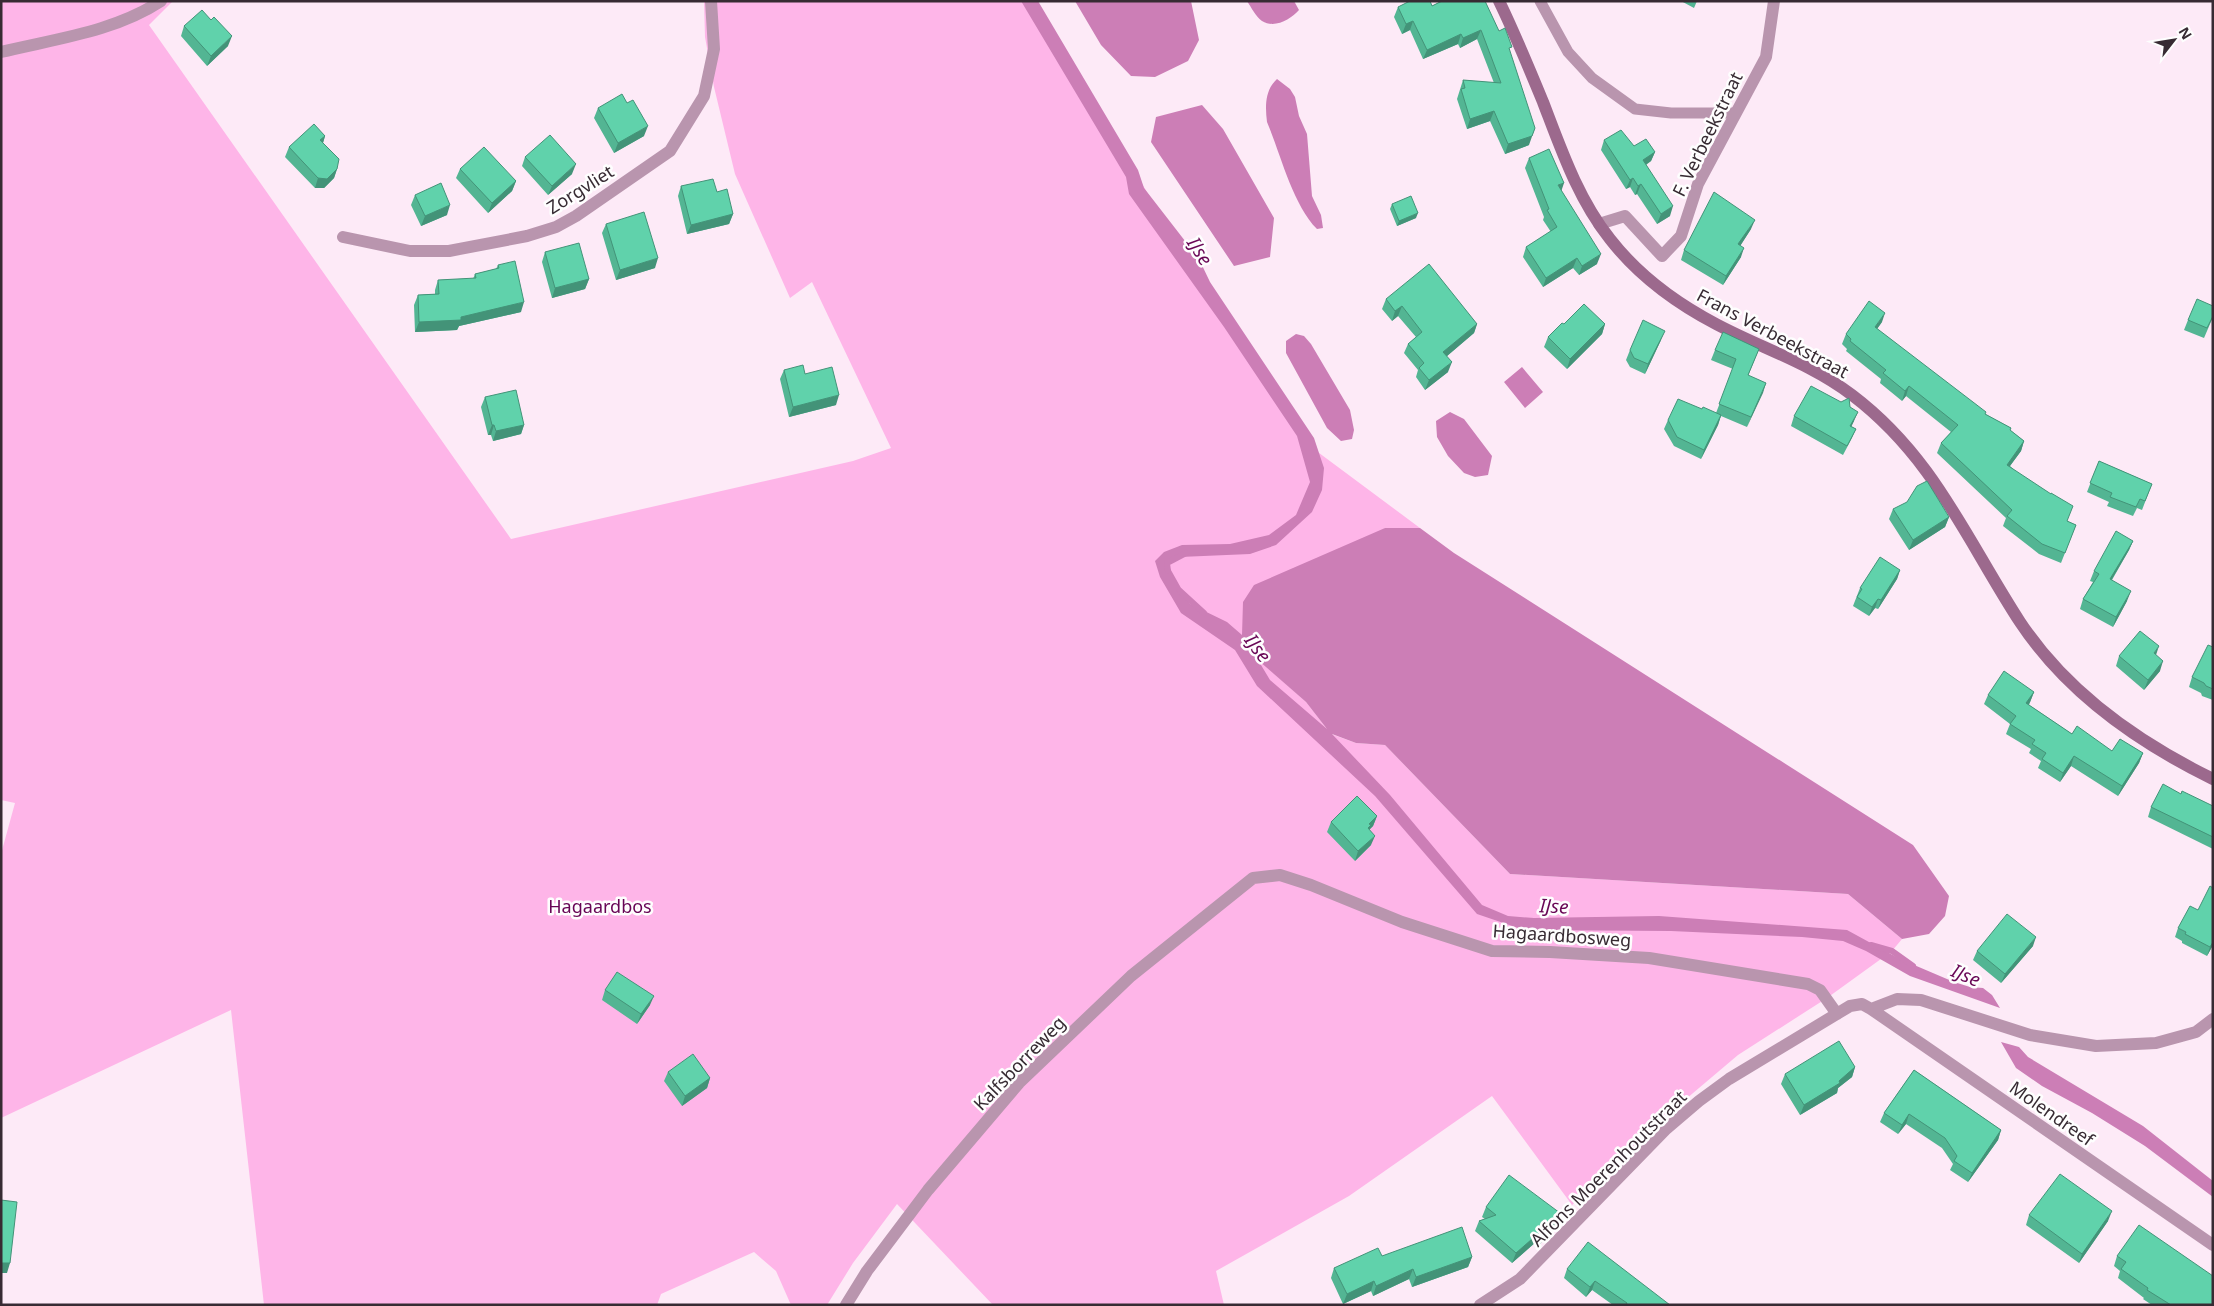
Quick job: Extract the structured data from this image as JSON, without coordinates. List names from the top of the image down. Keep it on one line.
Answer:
{"streets":{"main road":["Frans Verbeekstraat"],"street":["F. Verbeekstraat","Zorgvliet","Hagaardbosweg","Kalfsborreweg","Molendreef","Alfons Moerenhoutstraat"]},"crossings":[["F. Verbeekstraat","Frans Verbeekstraat"],["Hagaardbosweg","Kalfsborreweg"],["Hagaardbosweg","Alfons Moerenhoutstraat"],["Molendreef","Alfons Moerenhoutstraat"]],"water":["IJse"],"parks":["Hagaardbos"],"north":"top right"}
